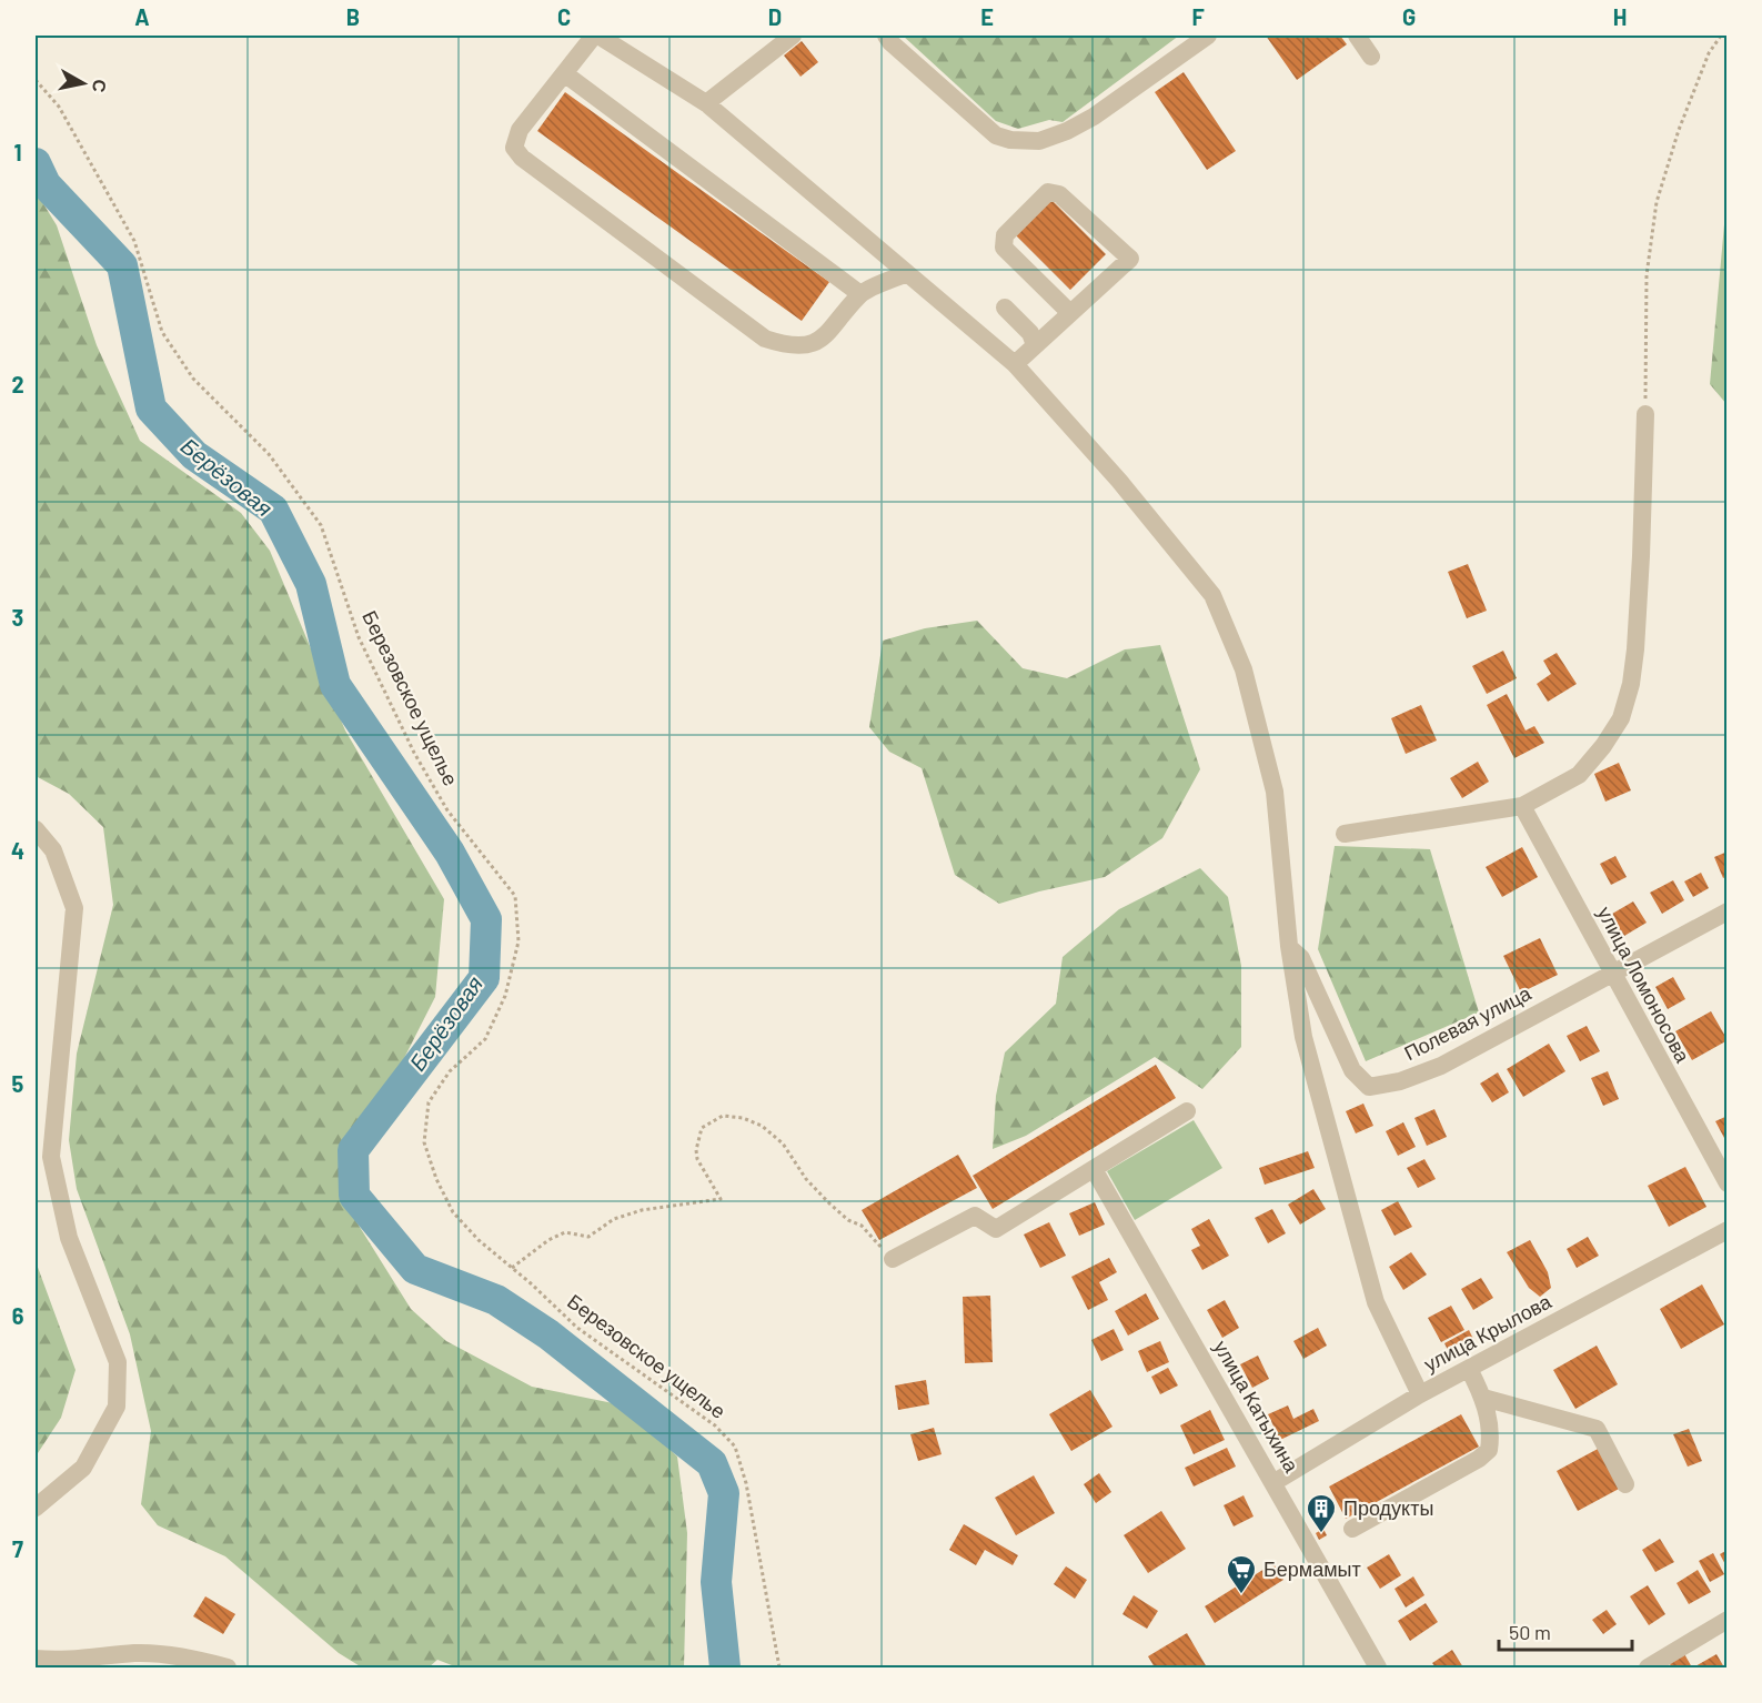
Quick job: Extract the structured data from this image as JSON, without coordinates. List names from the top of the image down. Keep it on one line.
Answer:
{"streets":{"street":["улица Ломоносова","Полевая улица","улица Крылова","улица Катыхина"],"path":["Березовское ущелье"]},"crossings":[["улица Ломоносова","Полевая улица"],["улица Крылова","улица Катыхина"]],"water":["Берёзовая"],"places":{"building":["Продукты"],"supermarket":["Бермамыт"]},"scale_bar":"50 m","north":"right","grid":{"columns":["A","B","C","D","E","F","G","H"],"rows":["1","2","3","4","5","6","7"]}}
